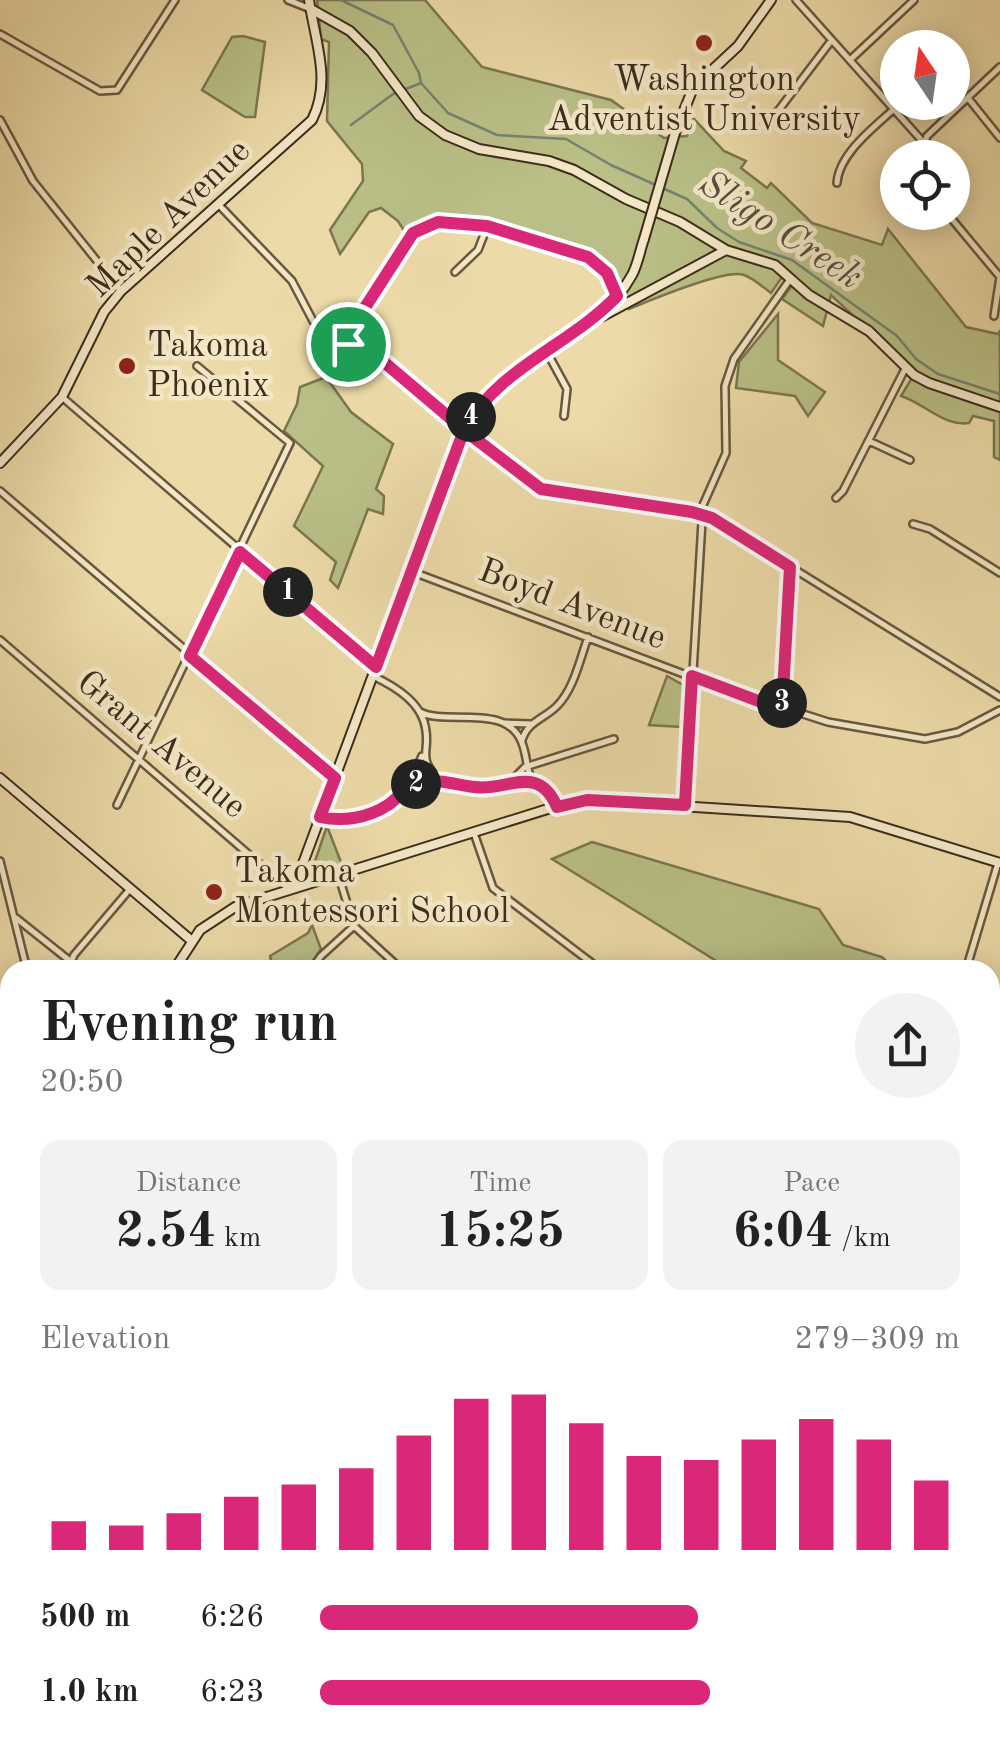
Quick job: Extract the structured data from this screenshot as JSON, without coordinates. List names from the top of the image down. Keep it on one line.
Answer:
{"streets":{"main road":["Maple Avenue"],"street":["Boyd Avenue","Grant Avenue"]},"water":["Sligo Creek"],"places":["Washington Adventist University","Takoma Phoenix","Takoma Montessori School"],"north":"top","page":{"pins":["4","1","3","2"],"heading":["Evening run","20:50"],"stats":[["Distance","2.54 km"],["Time","15:25"],["Pace","6:04 /km"]],"chart":["Elevation","279–309 m"],"list":[{"name":"500 m","note":"6:26"},{"name":"1.0 km","note":"6:23"}]}}
